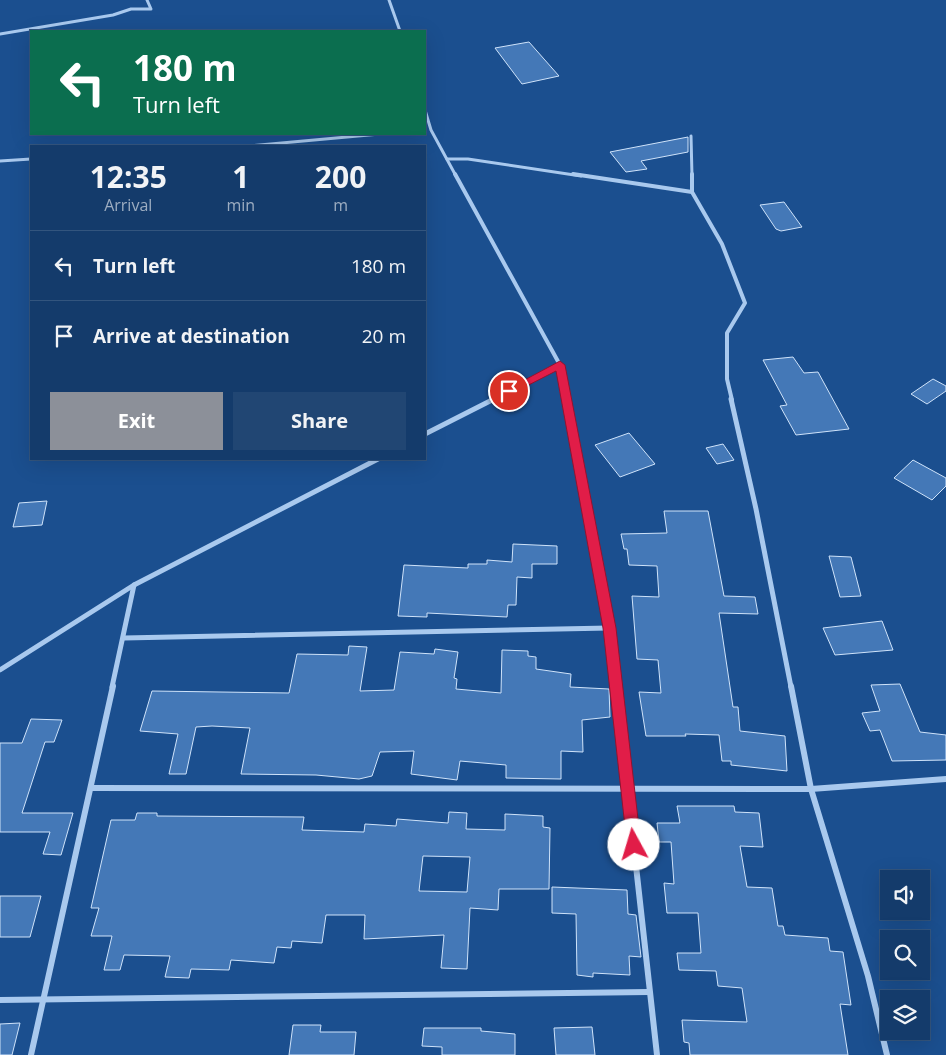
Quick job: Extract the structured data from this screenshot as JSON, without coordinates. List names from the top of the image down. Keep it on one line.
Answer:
{"page":{"turn":["180 m","Turn left"],"eta":["12:35","Arrival","1","min","200","m"],"list":[{"name":"Turn left","value":"180 m"},{"name":"Arrive at destination","value":"20 m"}],"buttons":["Exit","Share"]}}
